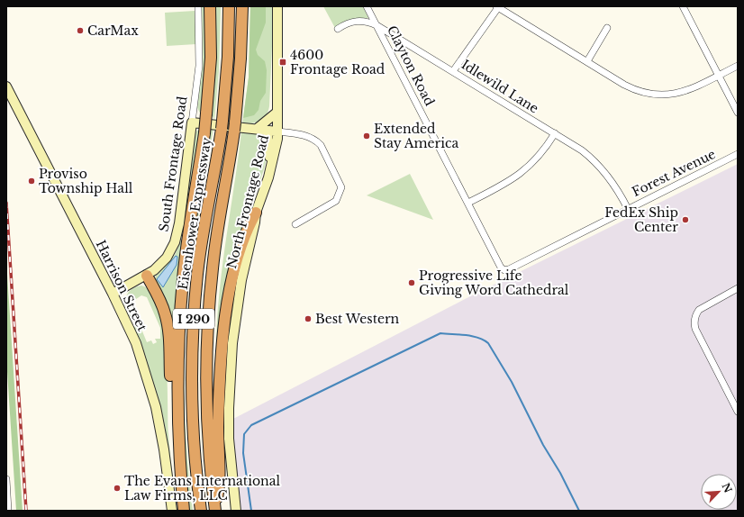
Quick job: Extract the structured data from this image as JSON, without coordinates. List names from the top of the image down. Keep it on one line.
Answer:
{"streets":{"highway":["Eisenhower Expressway","I 290"],"main road":["South Frontage Road","North Frontage Road","Harrison Street"],"street":["Clayton Road","Idlewild Lane","Forest Avenue"]},"crossings":[["Clayton Road","Idlewild Lane"],["Clayton Road","Forest Avenue"],["Idlewild Lane","Forest Avenue"],["South Frontage Road","Harrison Street"]],"places":{"other":["CarMax","Extended Stay America","Proviso Township Hall","FedEx Ship Center","Progressive Life Giving Word Cathedral","Best Western","The Evans International Law Firms, LLC"],"transit":["4600 Frontage Road"]},"north":"top right"}
